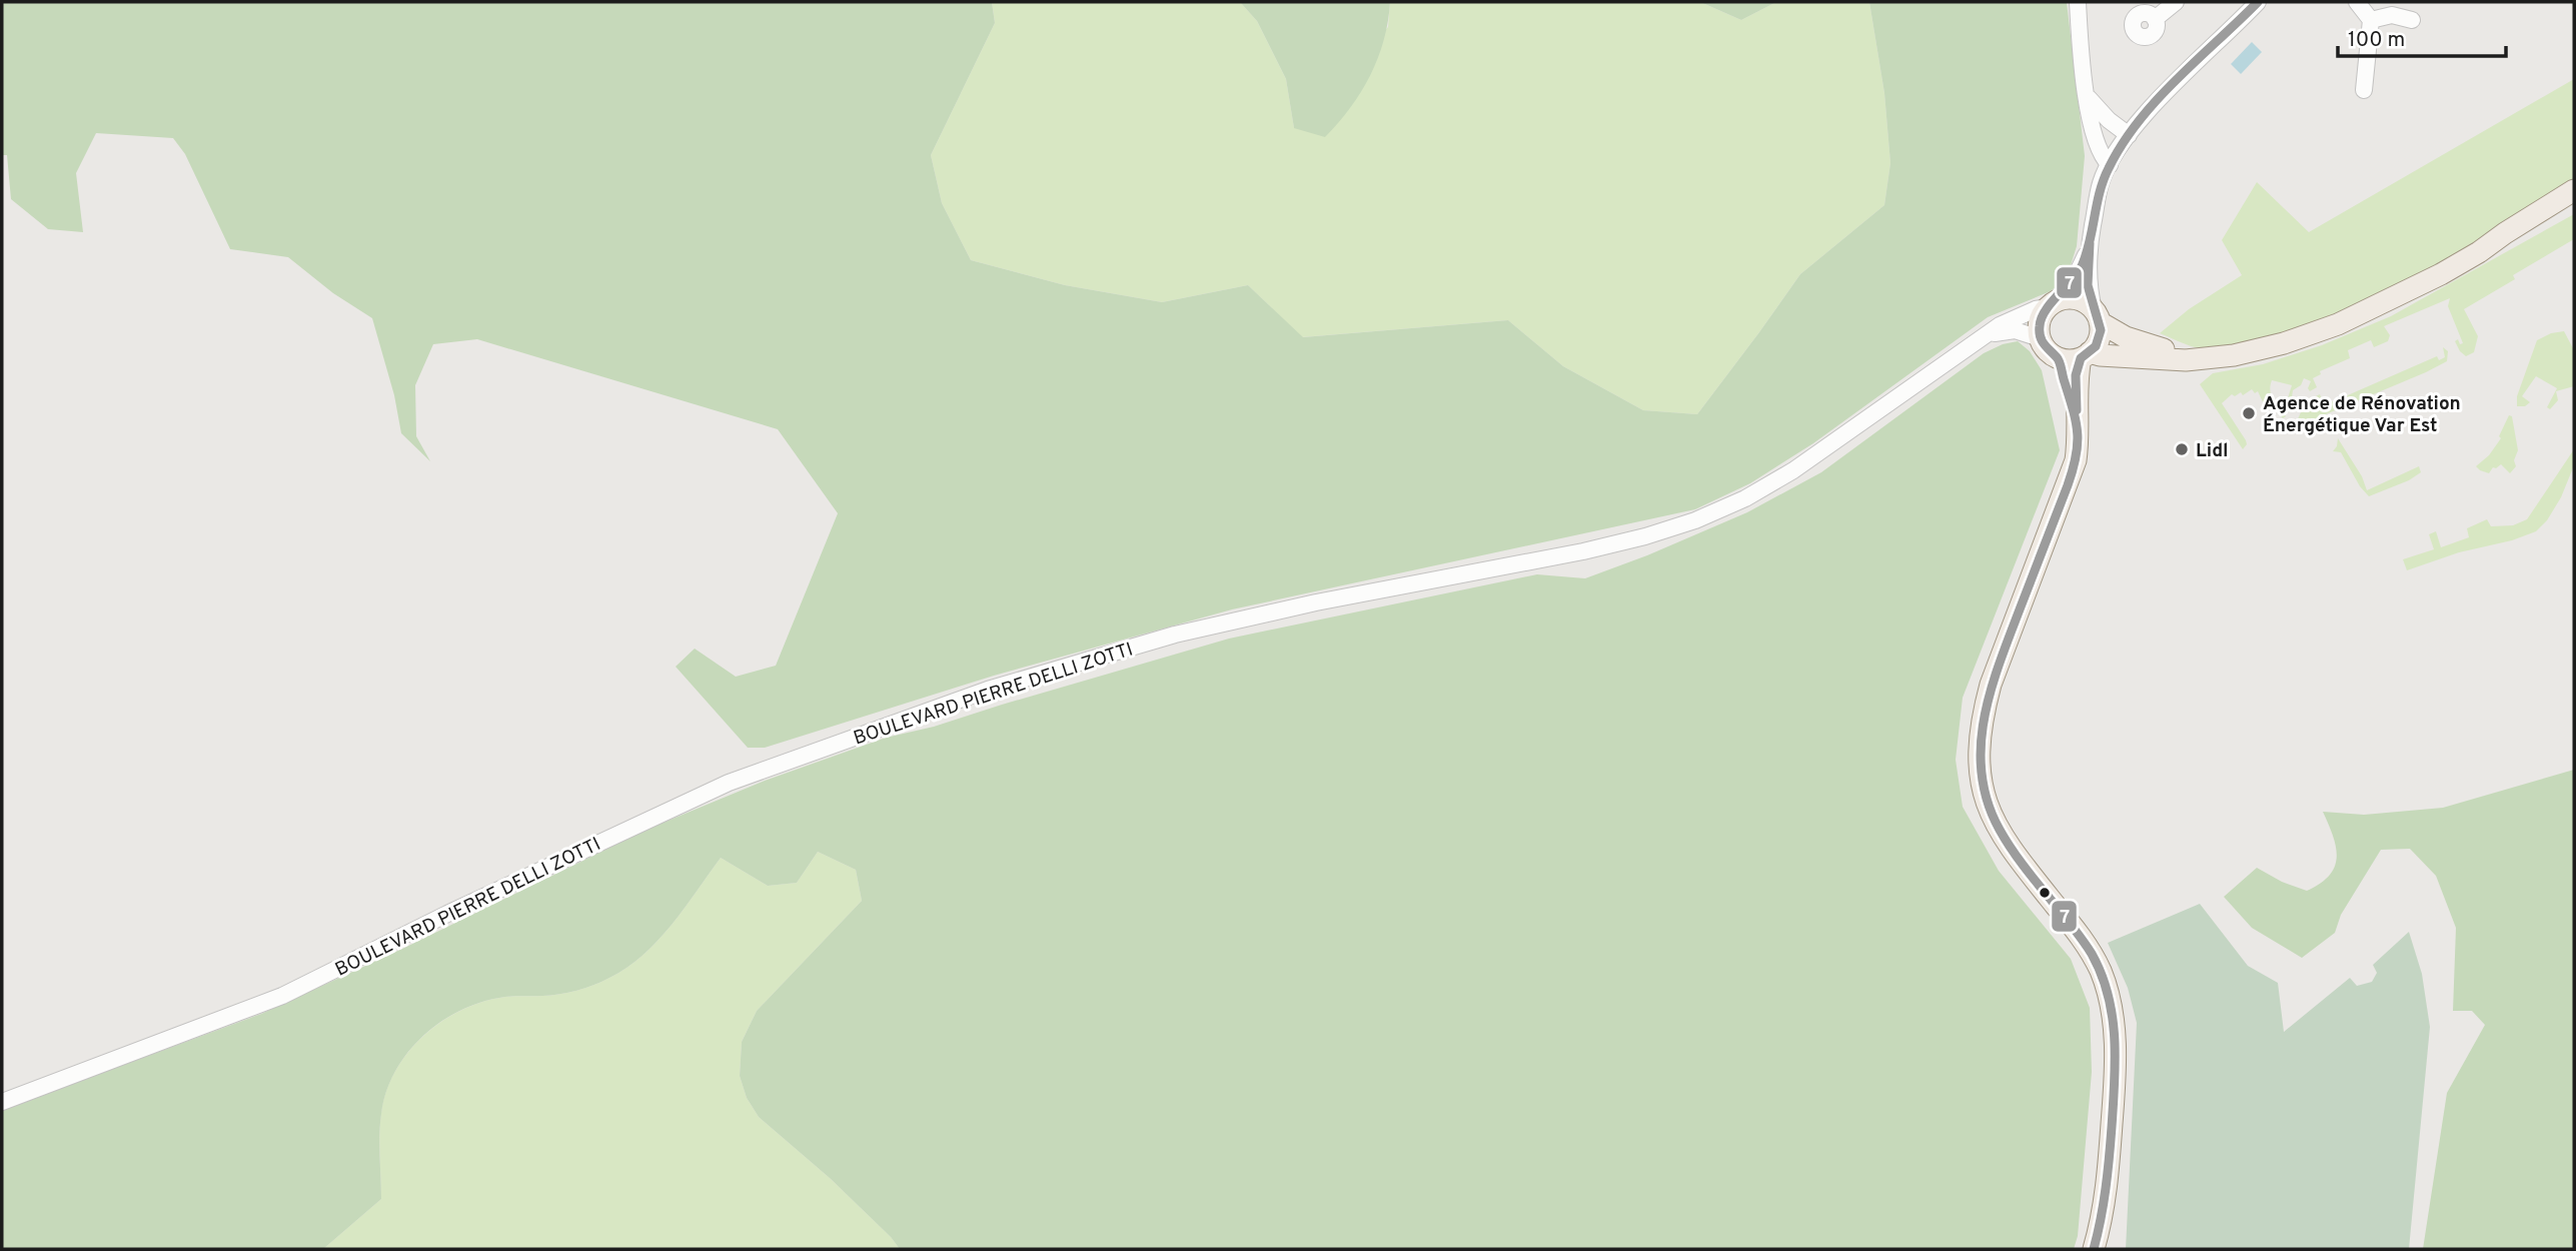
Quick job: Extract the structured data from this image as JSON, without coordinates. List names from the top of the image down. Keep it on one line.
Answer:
{"streets":{"street":["BOULEVARD PIERRE DELLI ZOTTI"]},"places":["Agence de Rénovation Énergétique Var Est","Lidl"],"lines":["transit line 7"],"scale_bar":"100 m"}
